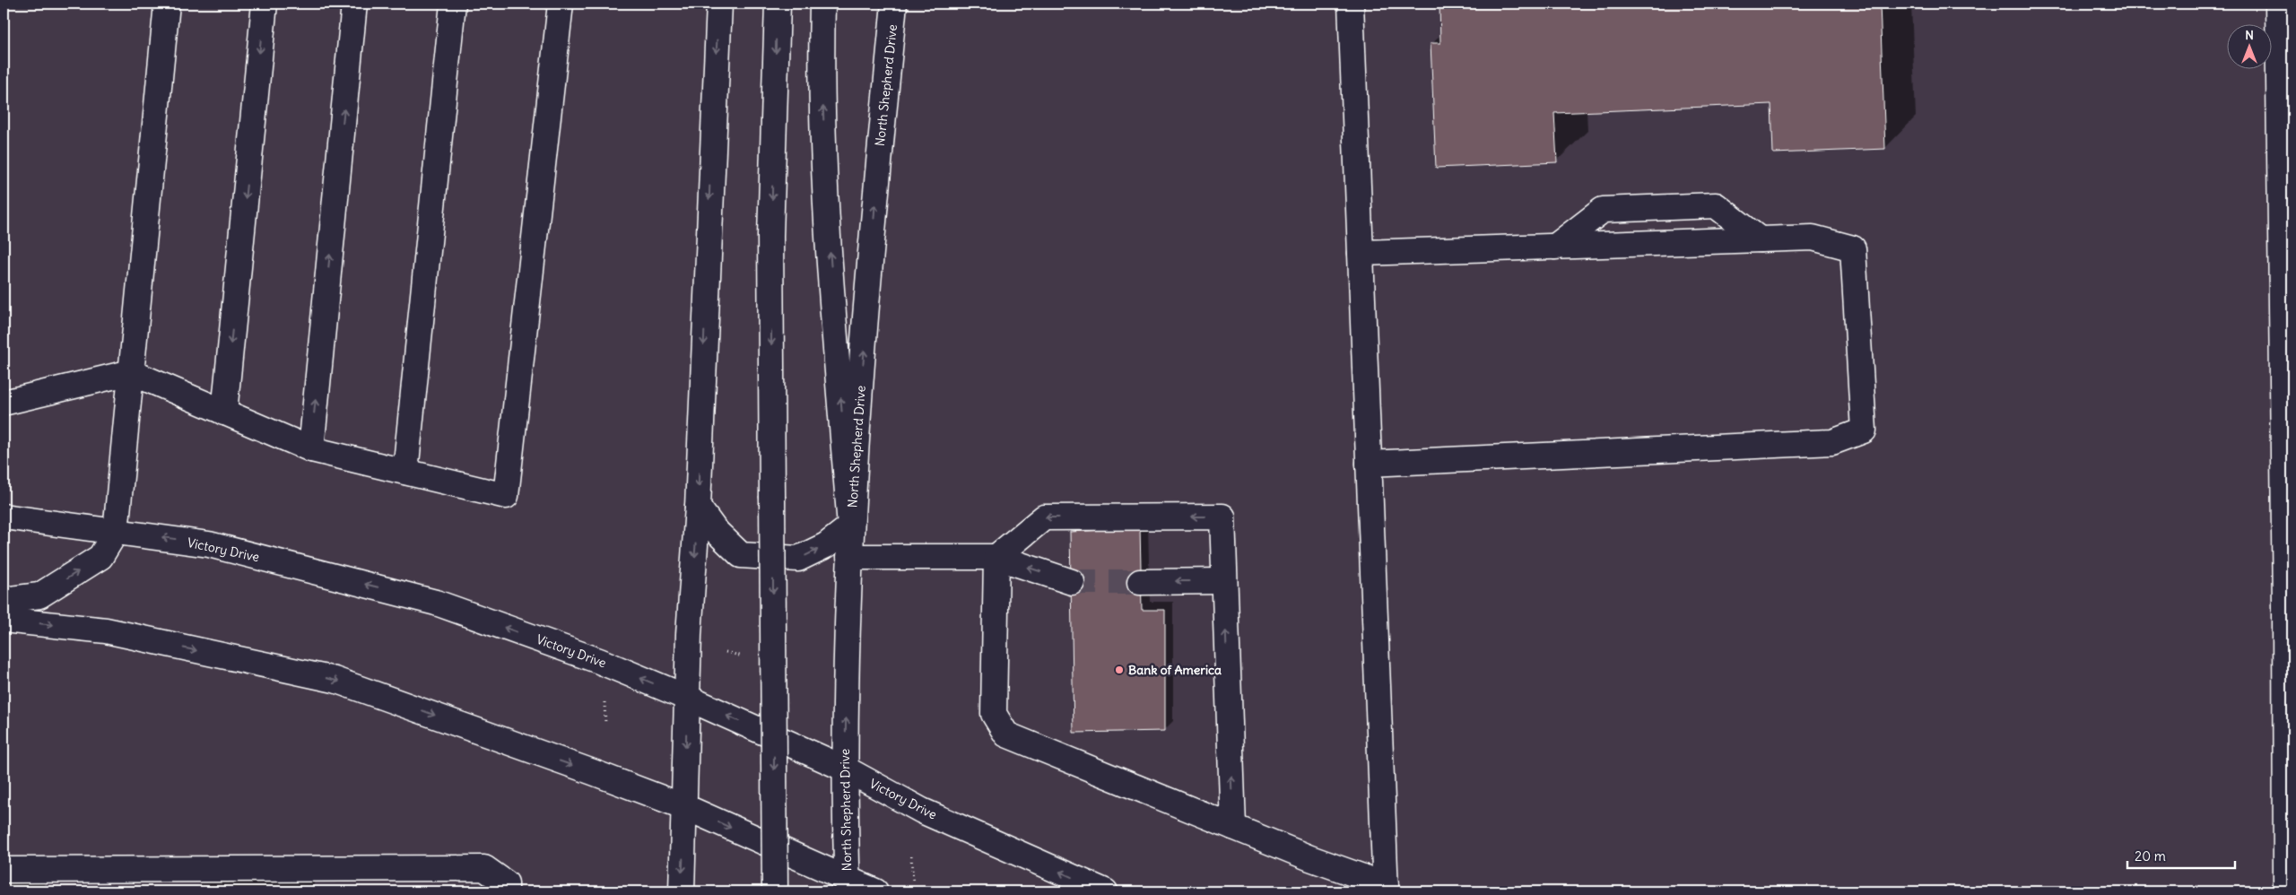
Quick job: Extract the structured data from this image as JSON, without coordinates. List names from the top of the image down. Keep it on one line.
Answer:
{"streets":{"main road":["North Shepherd Drive","Victory Drive"]},"crossings":[["North Shepherd Drive","Victory Drive"]],"places":["Bank of America"],"scale_bar":"20 m","north":"top"}
